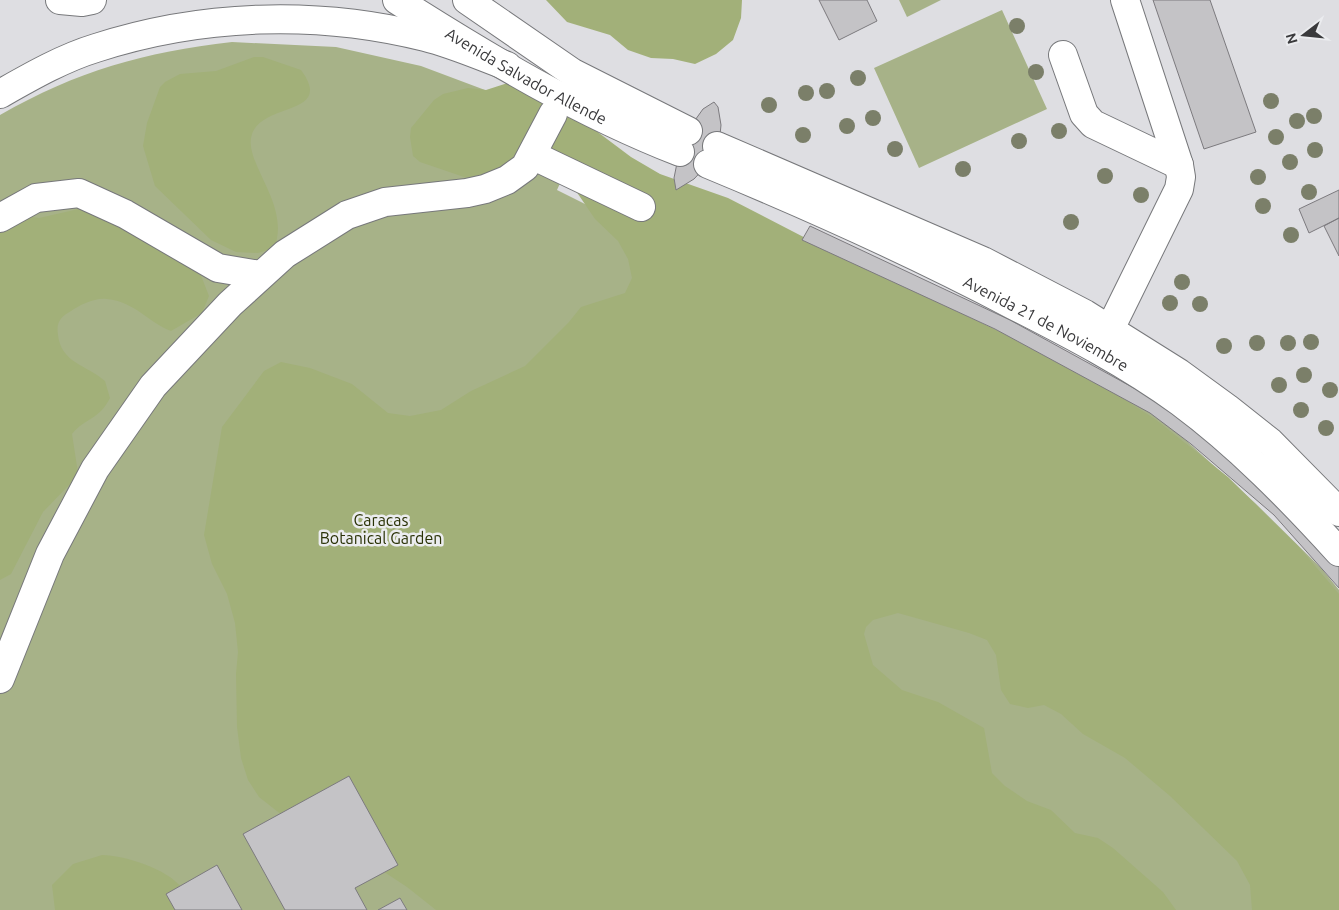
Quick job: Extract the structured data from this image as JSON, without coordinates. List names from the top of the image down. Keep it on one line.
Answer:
{"streets":{"main road":["Avenida Salvador Allende","Avenida 21 de Noviembre"]},"parks":["Caracas Botanical Garden"],"north":"left"}
